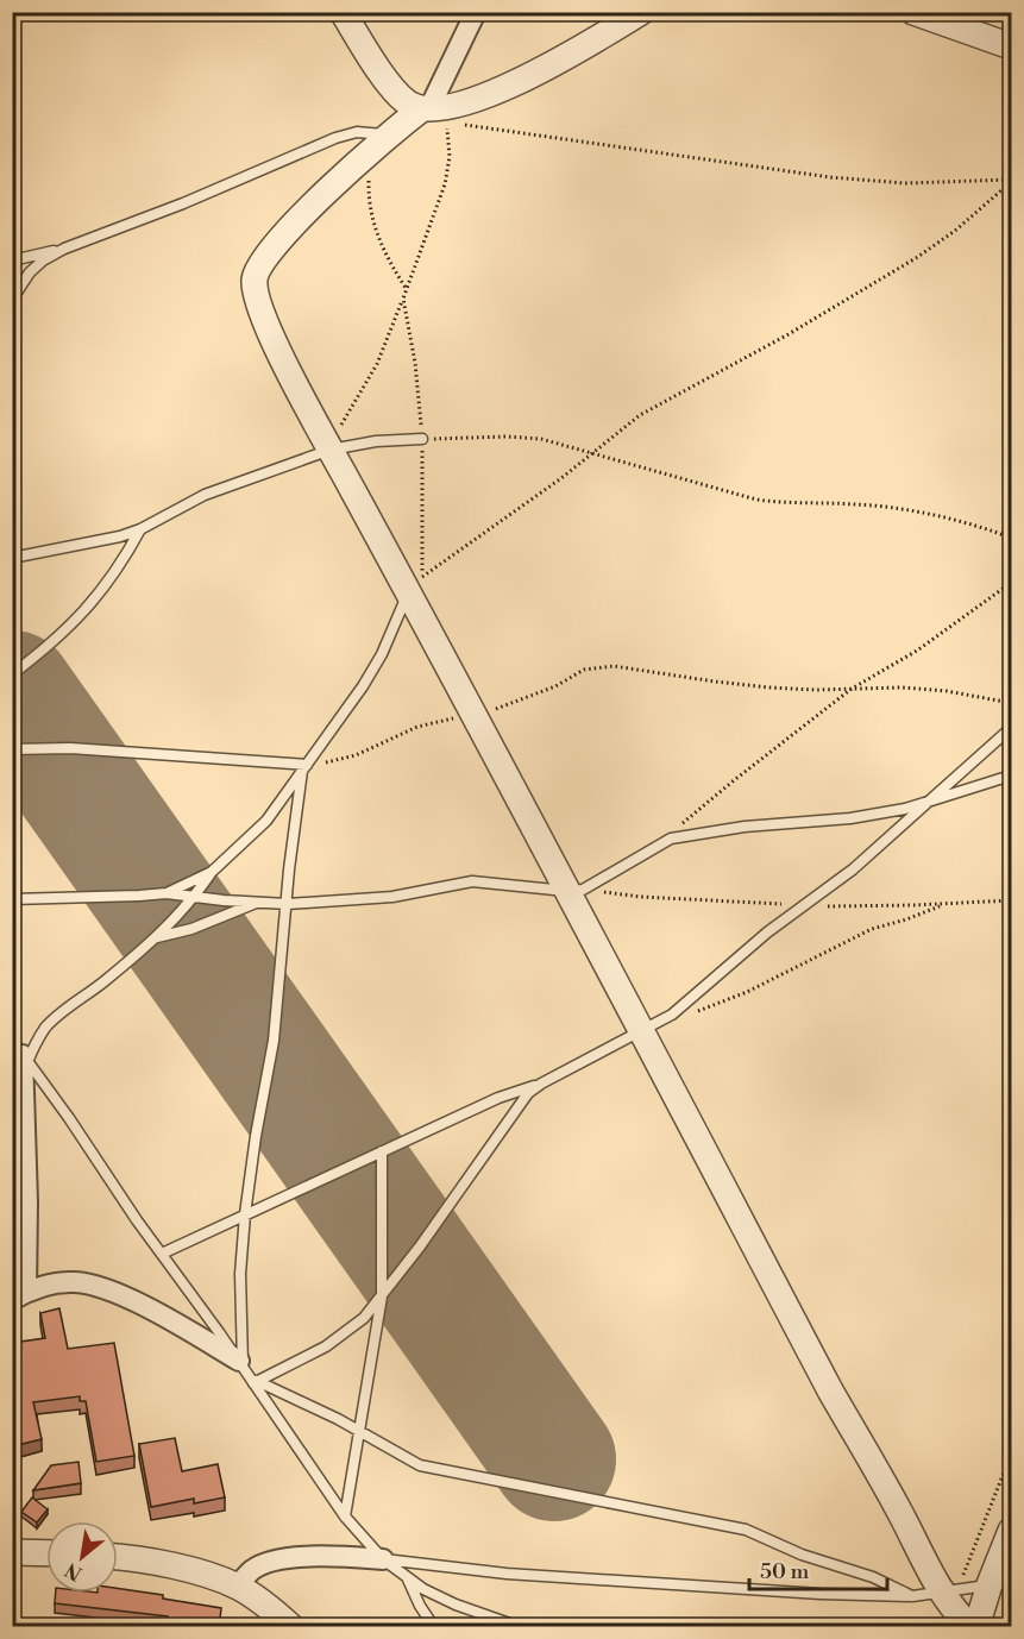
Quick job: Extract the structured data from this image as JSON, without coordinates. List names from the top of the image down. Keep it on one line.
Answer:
{"scale_bar":"50 m","north":"bottom left"}
